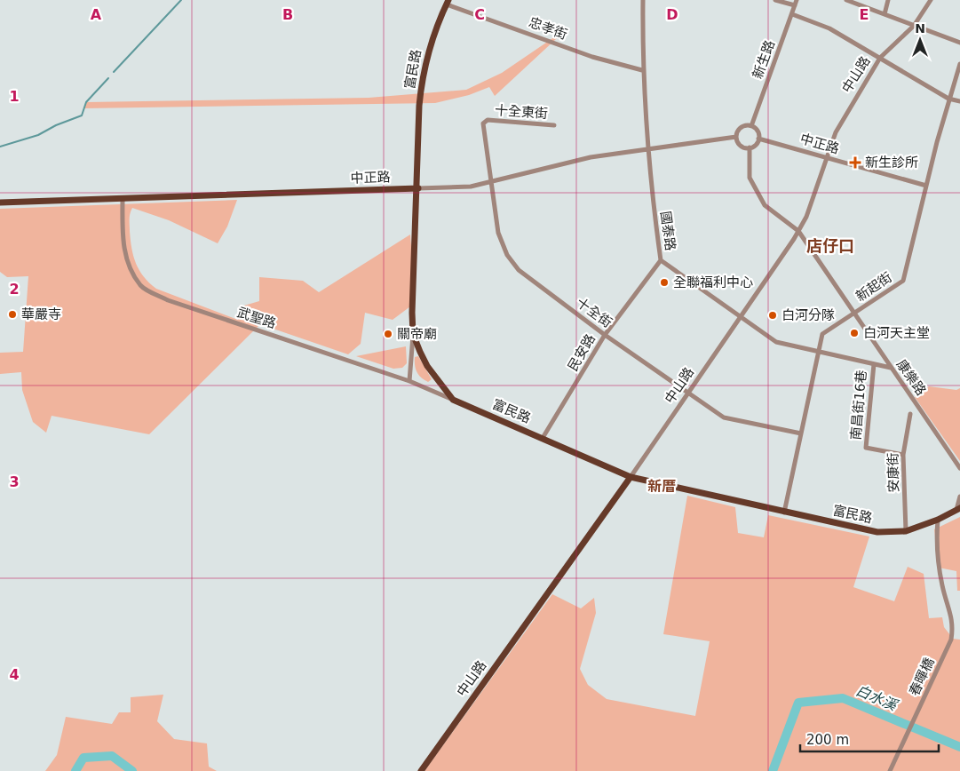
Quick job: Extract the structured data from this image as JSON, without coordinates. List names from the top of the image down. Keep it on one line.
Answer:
{"streets":{"main road":["富民路","中山路","中正路"],"street":["忠孝街","新生路","十全東街","國泰路","新起街","十全街","武聖路","民安路","康樂路","南昌街16巷","安康街","春暉橋"]},"crossings":[["忠孝街","富民路"],["忠孝街","國泰路"],["新生路","中正路"],["新生路","康樂路"],["富民路","中山路"],["富民路","中正路"],["富民路","新起街"],["富民路","武聖路"],["富民路","民安路"],["富民路","安康街"],["富民路","春暉橋"],["中山路","中正路"],["中山路","國泰路"],["中山路","十全街"],["中山路","康樂路"],["十全東街","十全街"],["中正路","國泰路"],["中正路","新起街"],["中正路","十全街"],["中正路","武聖路"],["中正路","康樂路"],["國泰路","新起街"],["國泰路","民安路"],["國泰路","康樂路"],["國泰路","南昌街16巷"],["新起街","十全街"],["新起街","康樂路"],["十全街","民安路"],["南昌街16巷","安康街"]],"districts":["店仔口","新厝"],"water":["白水溪"],"places":{"health":["新生診所"],"other":["全聯福利中心","華嚴寺","白河分隊","白河天主堂","關帝廟"]},"scale_bar":"200 m","north":"top","grid":{"columns":["A","B","C","D","E"],"rows":["1","2","3","4"]}}
